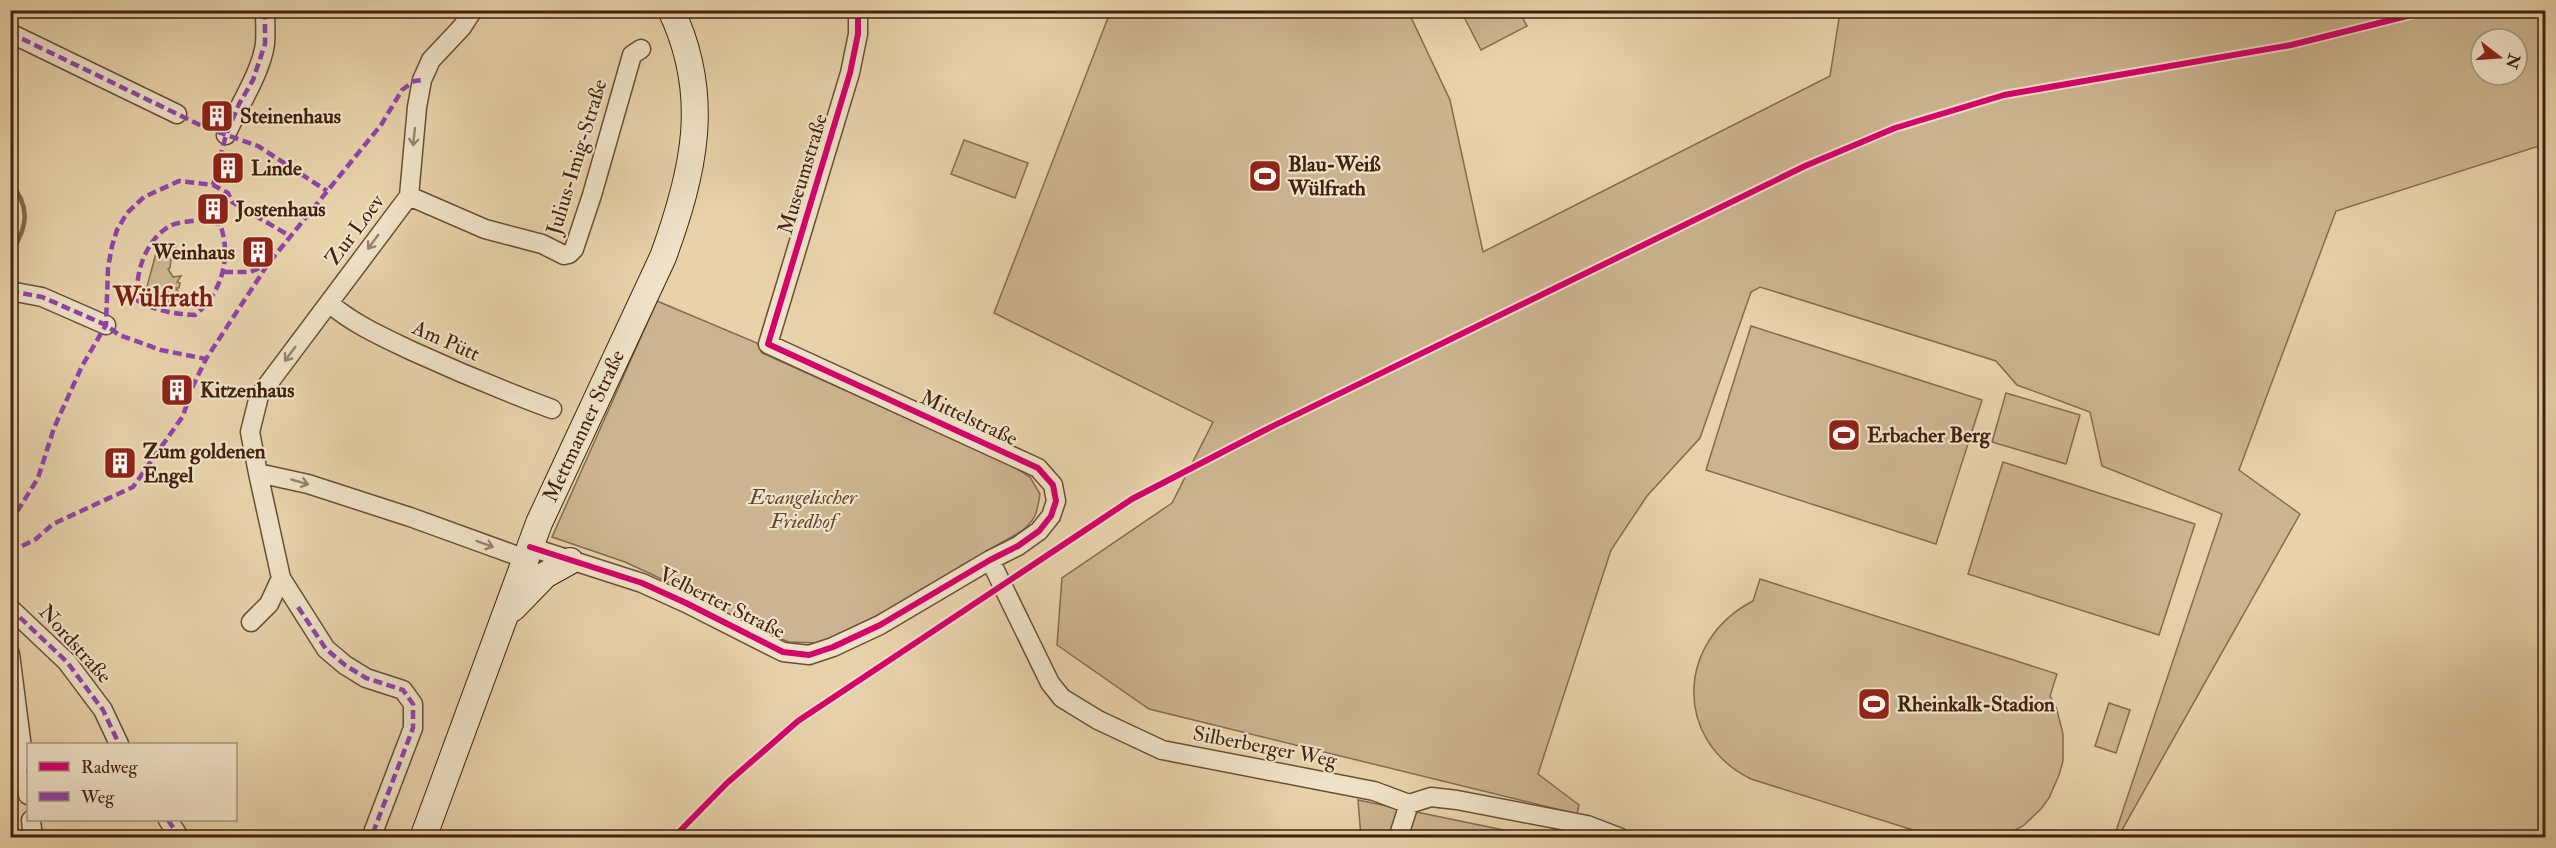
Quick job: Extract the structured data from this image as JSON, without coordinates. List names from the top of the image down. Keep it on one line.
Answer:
{"streets":{"main road":["Mettmanner Straße"],"street":["Julius-Imig-Straße","Museumstraße","Zur Loev","Am Pütt","Mittelstraße","Velberter Straße","Nordstraße","Silberberger Weg"]},"crossings":[["Julius-Imig-Straße","Zur Loev"],["Museumstraße","Mittelstraße"],["Zur Loev","Am Pütt"],["Zur Loev","Velberter Straße"],["Mittelstraße","Velberter Straße"],["Mittelstraße","Silberberger Weg"],["Mettmanner Straße","Velberter Straße"],["Velberter Straße","Silberberger Weg"]],"one_way":["Zur Loev","Velberter Straße"],"districts":["Wülfrath"],"parks":["Evangelischer Friedhof"],"places":{"building":["Steinenhaus","Linde","Jostenhaus","Weinhaus","Kitzenhaus","Zum goldenen Engel"],"sports":["Blau-Weiß Wülfrath","Erbacher Berg","Rheinkalk-Stadion"]},"legend":["Radweg","Weg"],"north":"right"}
